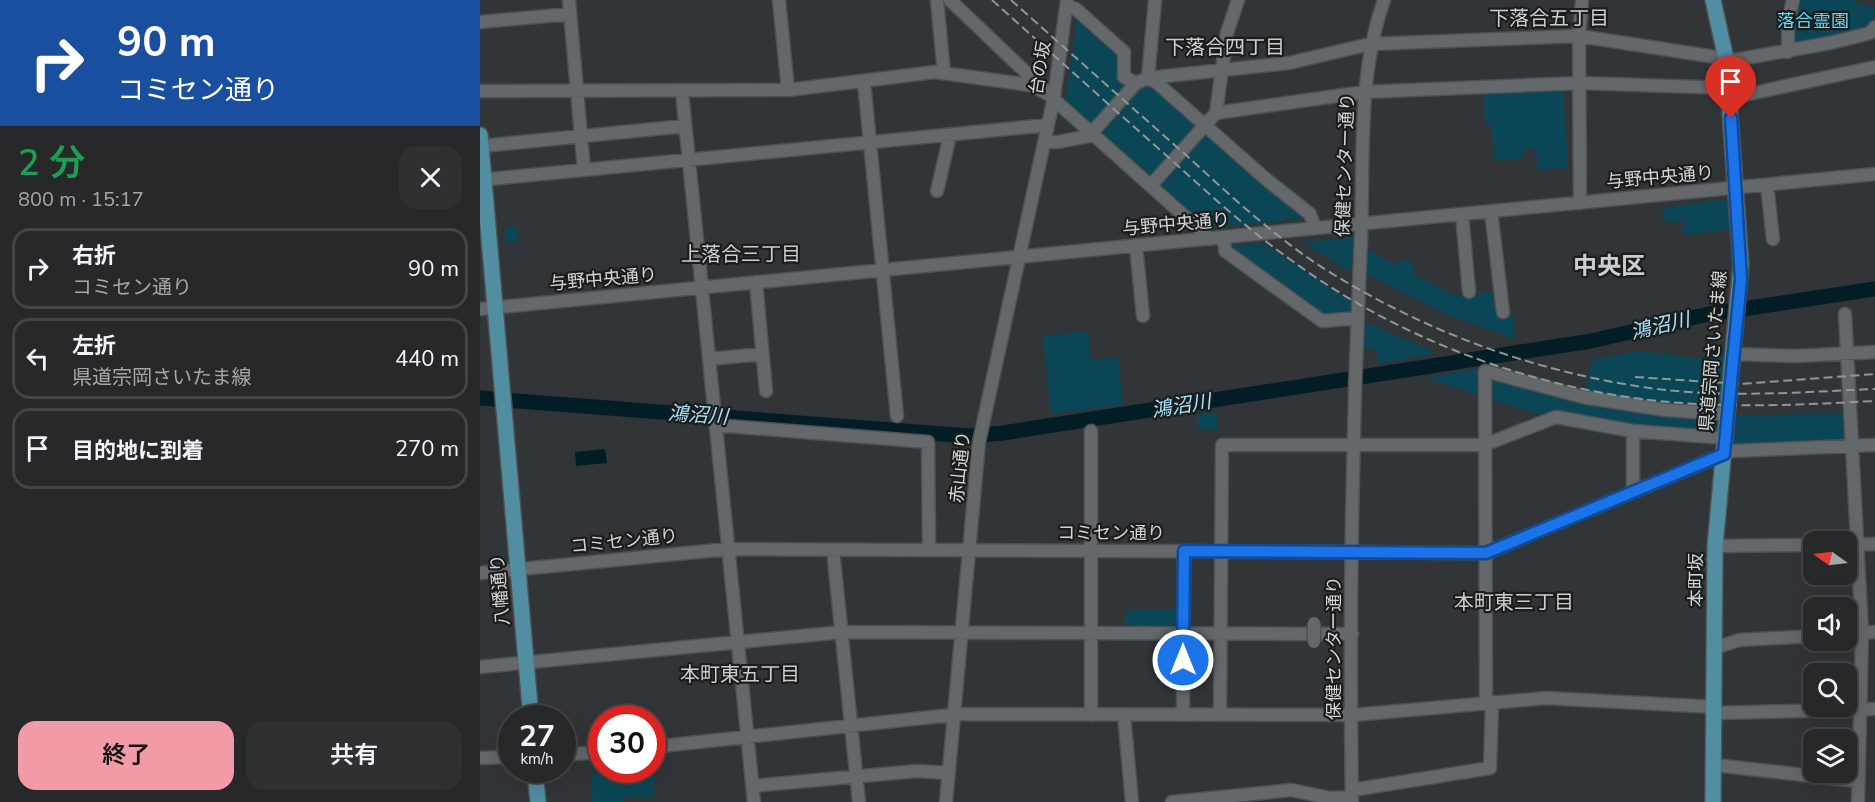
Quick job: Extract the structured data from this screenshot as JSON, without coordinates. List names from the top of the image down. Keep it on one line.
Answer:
{"streets":{"main road":["県道宗岡さいたま線","本町坂","八幡通り"],"street":["台の坂","保健センター通り","与野中央通り","赤山通り","コミセン通り"]},"crossings":[["台の坂","赤山通り"],["保健センター通り","与野中央通り"],["保健センター通り","コミセン通り"],["与野中央通り","県道宗岡さいたま線"],["与野中央通り","赤山通り"],["与野中央通り","八幡通り"],["県道宗岡さいたま線","コミセン通り"],["県道宗岡さいたま線","本町坂"],["赤山通り","コミセン通り"],["コミセン通り","本町坂"],["コミセン通り","八幡通り"]],"districts":["下落合五丁目","下落合四丁目","上落合三丁目","中央区","本町東三丁目","本町東五丁目"],"water":["鴻沼川"],"parks":["落合霊園"],"north":"left","page":{"turn":["90 m","コミセン通り"],"heading":["2 分","800 m · 15:17"],"list":[{"name":"右折","note":"コミセン通り","value":"90 m"},{"name":"左折","note":"県道宗岡さいたま線","value":"440 m"},{"name":"目的地に到着","value":"270 m"}],"speed":"27 km/h","limit":"30","buttons":["終了","共有"]}}
